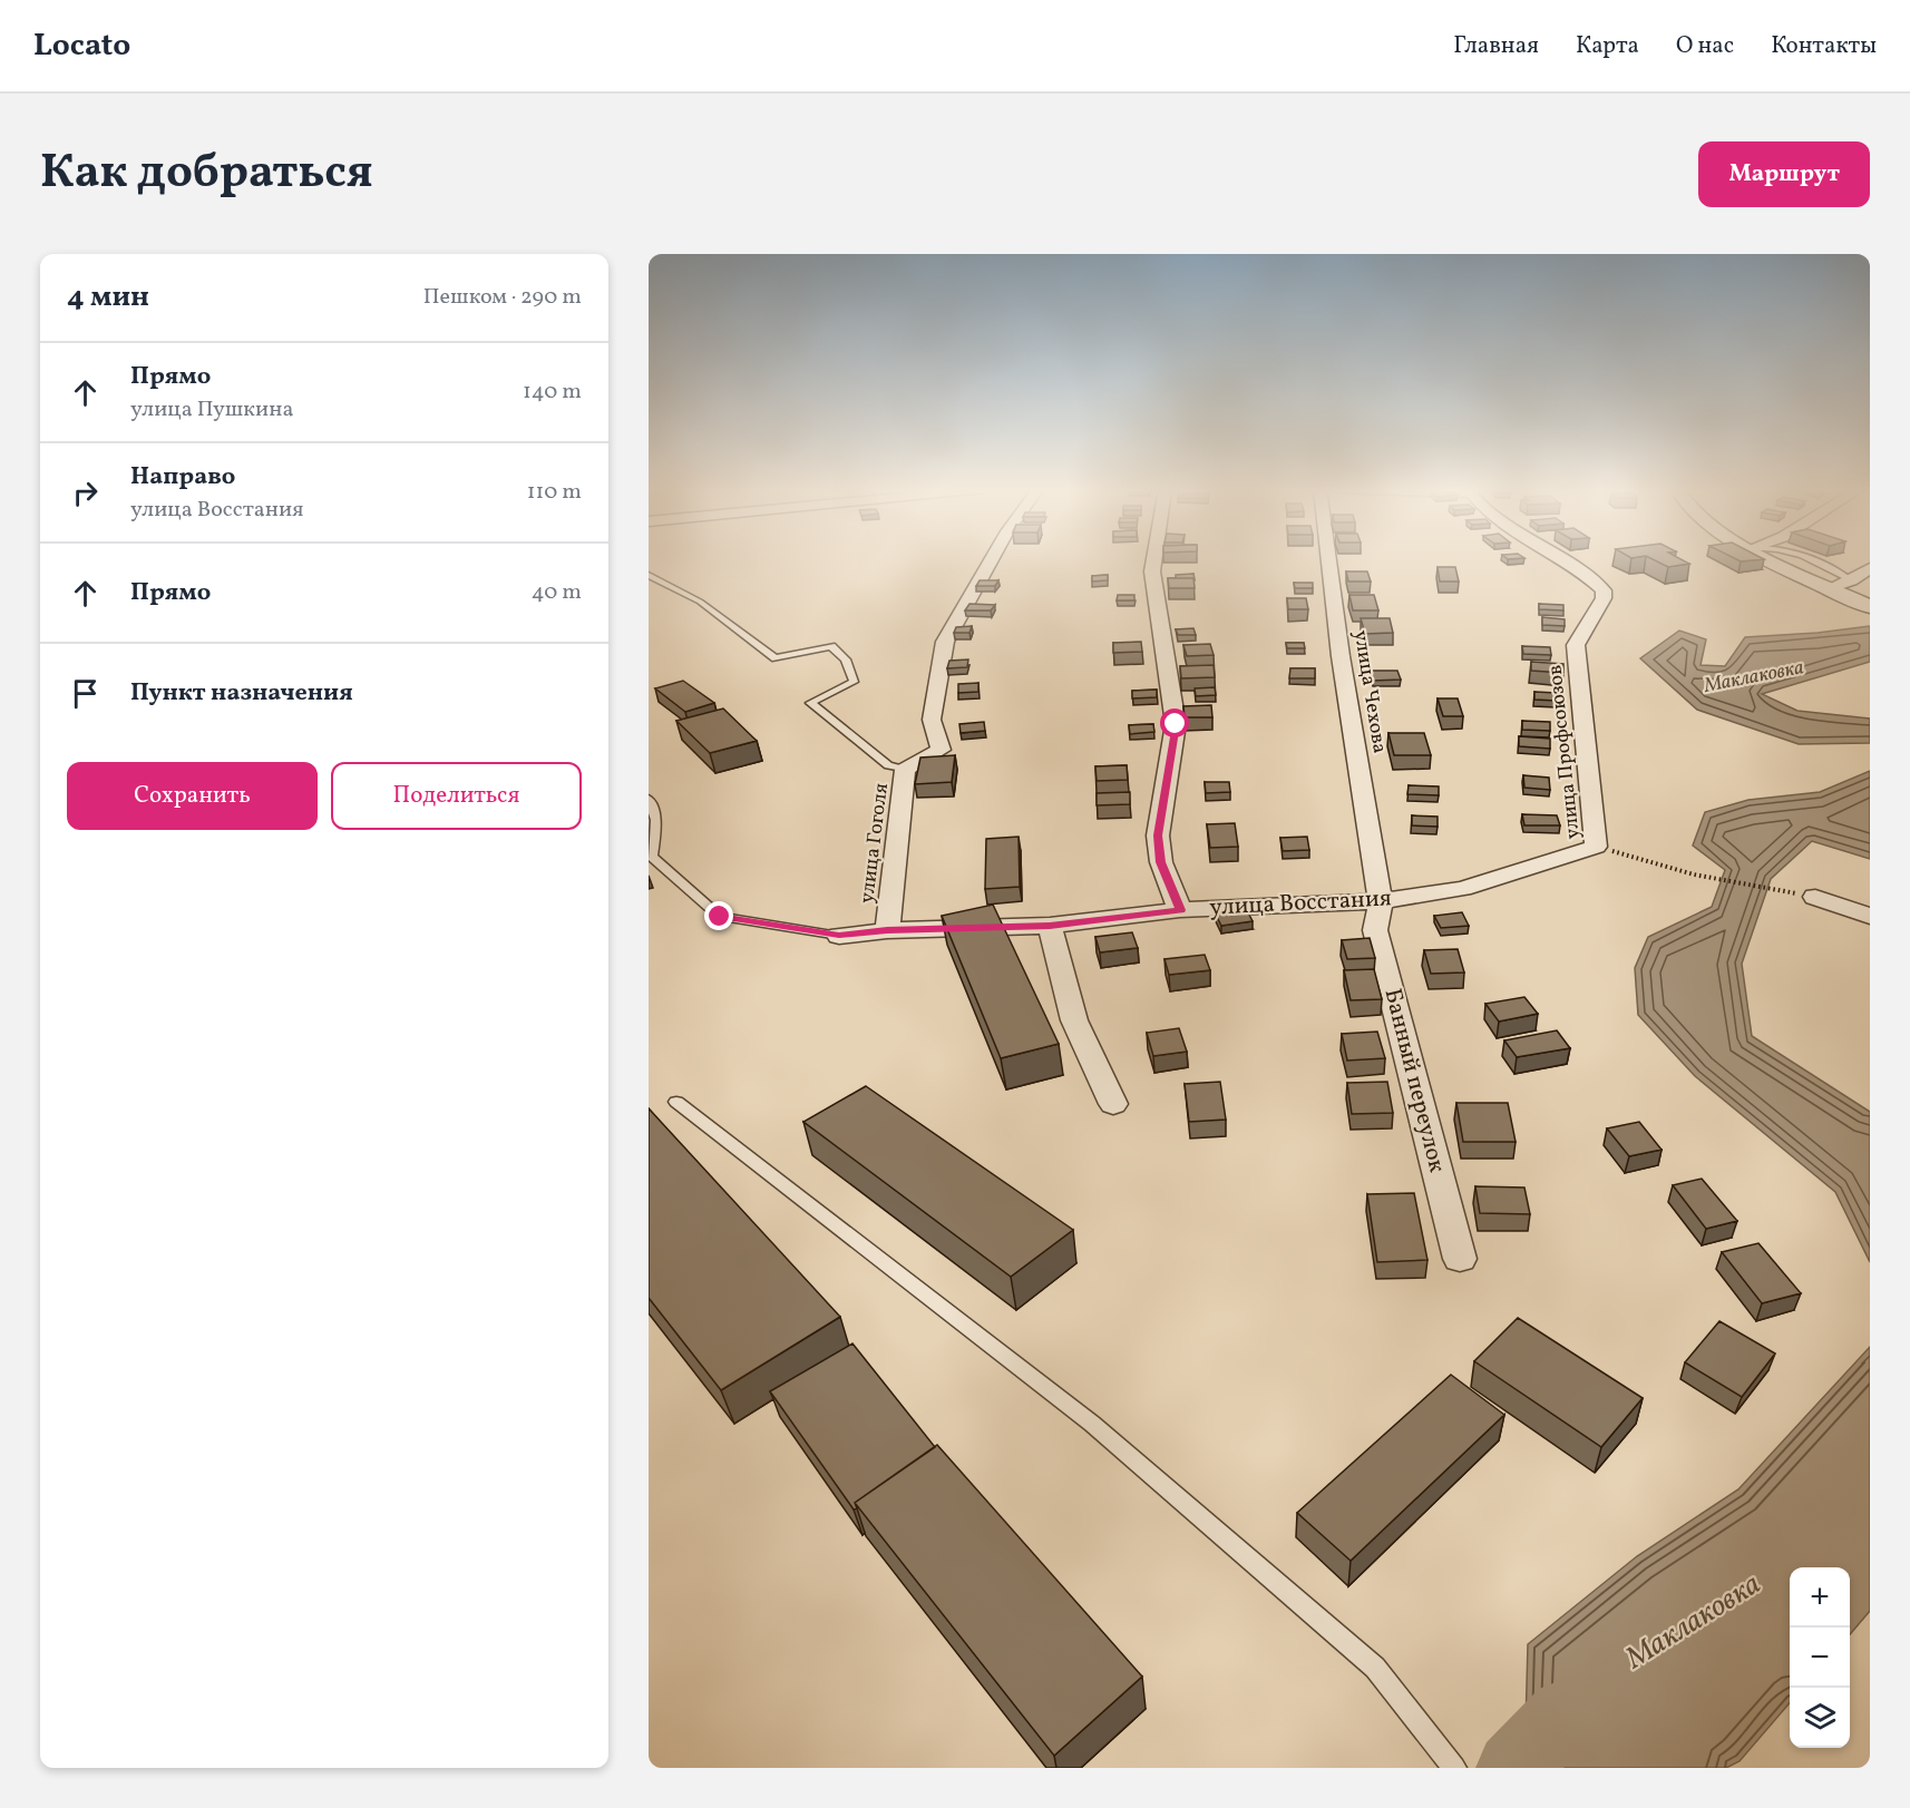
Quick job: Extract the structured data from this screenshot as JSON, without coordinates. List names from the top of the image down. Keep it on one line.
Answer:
{"streets":{"street":["улица Чехова","улица Профсоюзов","улица Гоголя","улица Восстания","Банный переулок"]},"crossings":[["улица Чехова","улица Восстания"],["улица Чехова","Банный переулок"],["улица Профсоюзов","улица Восстания"],["улица Гоголя","улица Восстания"],["улица Восстания","Банный переулок"]],"water":["Маклаковка"],"page":{"header":"Locato","nav":["Главная","Карта","О нас","Контакты"],"title":"Как добраться","buttons":["Маршрут",["Сохранить","Поделиться"]],"heading":["4 мин","Пешком · 290 m"],"list":[["Прямо","улица Пушкина","140 m"],["Направо","улица Восстания","110 m"],["Прямо","40 m"],"Пункт назначения"],"map_buttons":["+","−"]}}
